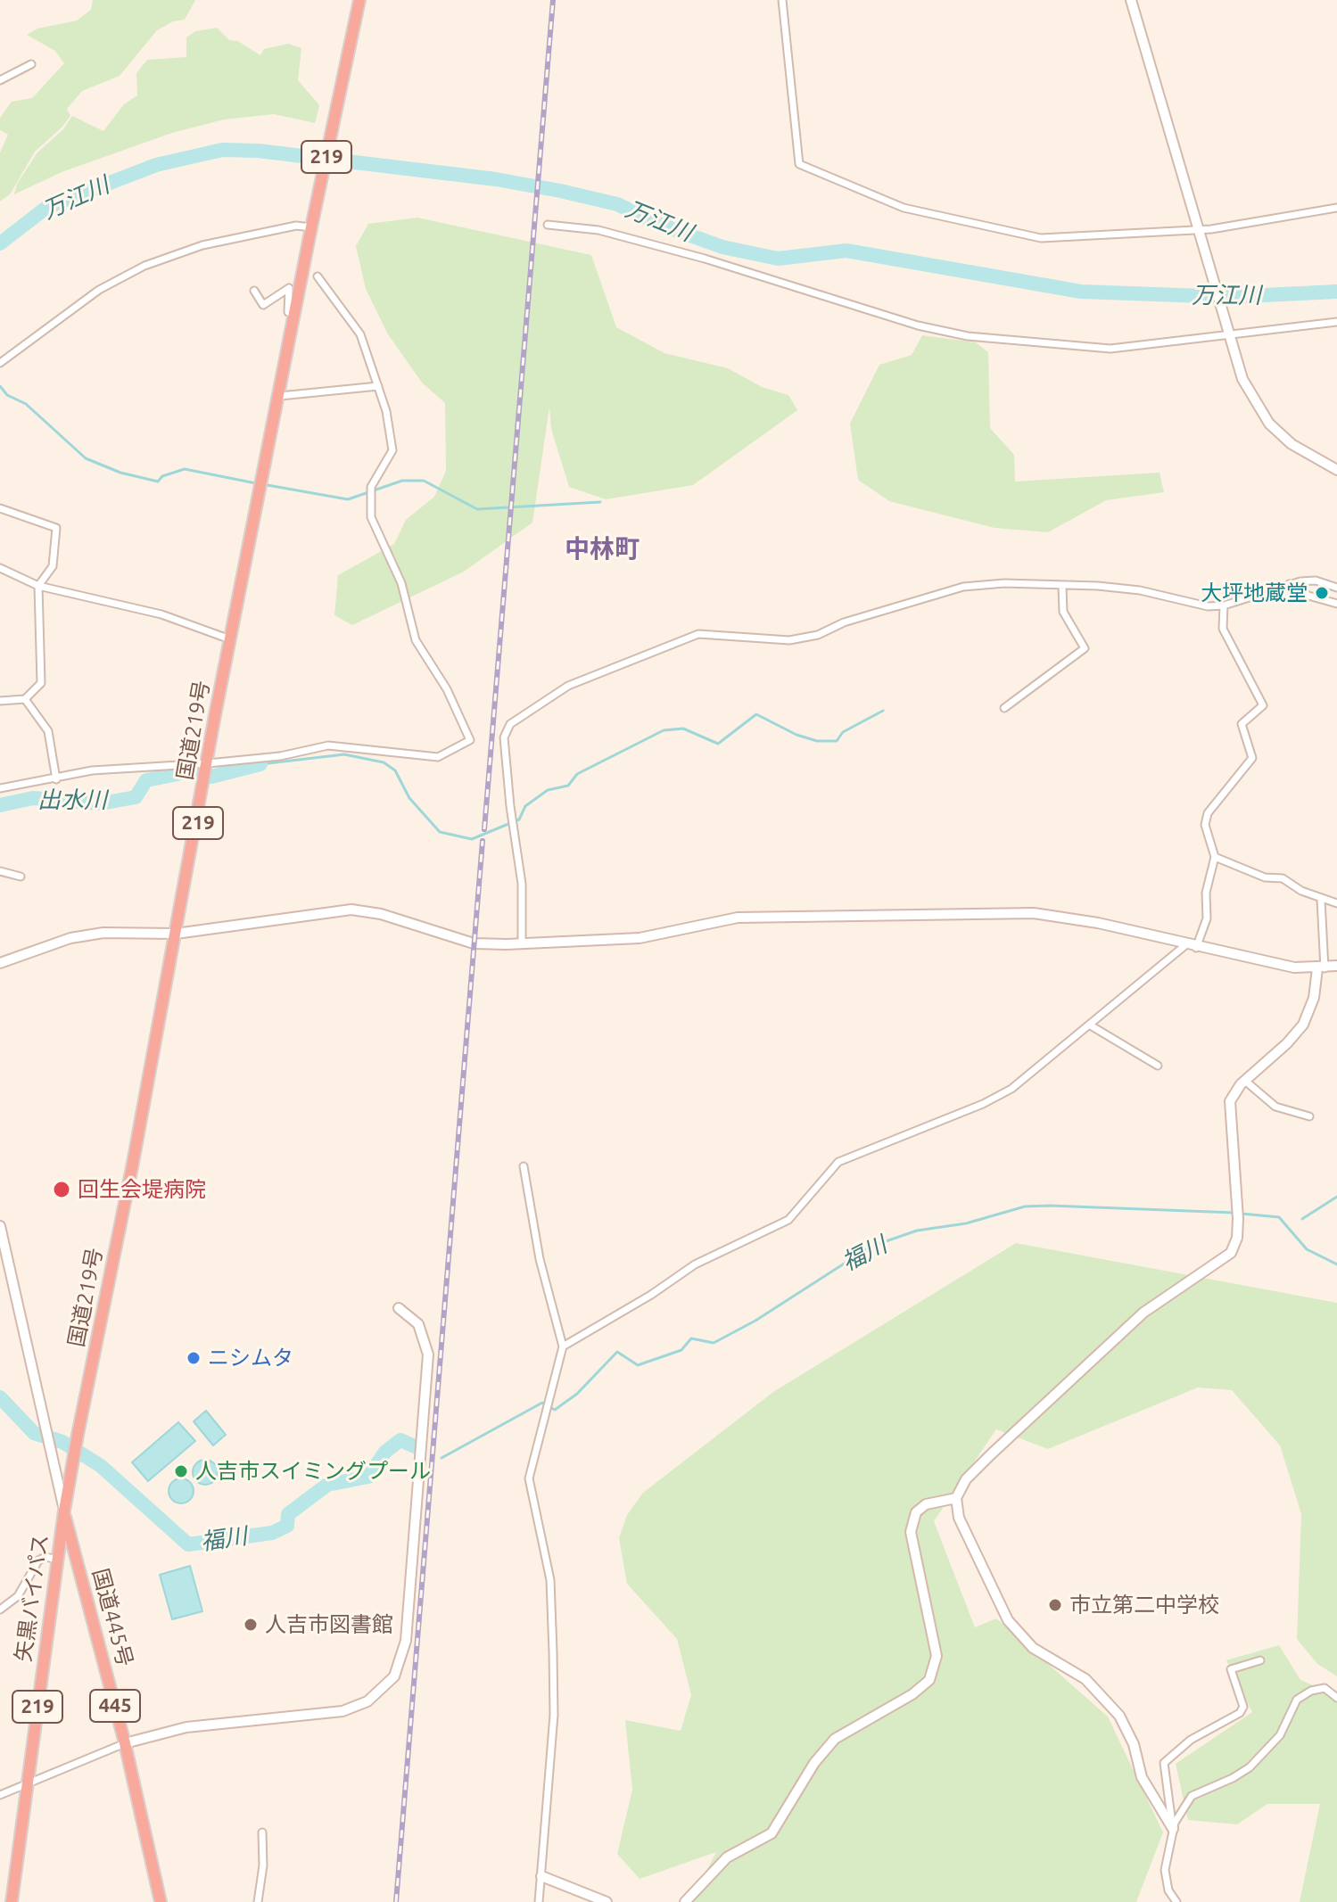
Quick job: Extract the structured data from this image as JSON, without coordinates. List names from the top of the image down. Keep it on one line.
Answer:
{"streets":{"highway":["219","国道219号","矢黒バイパス","国道445号","445"]},"crossings":[["国道219号","矢黒バイパス"],["国道219号","国道445号"],["矢黒バイパス","国道445号"]],"districts":["中林町"],"water":["万江川","出水川","福川"],"places":["大坪地蔵堂","回生会堤病院","ニシムタ","人吉市スイミングプール","市立第二中学校","人吉市図書館"]}
